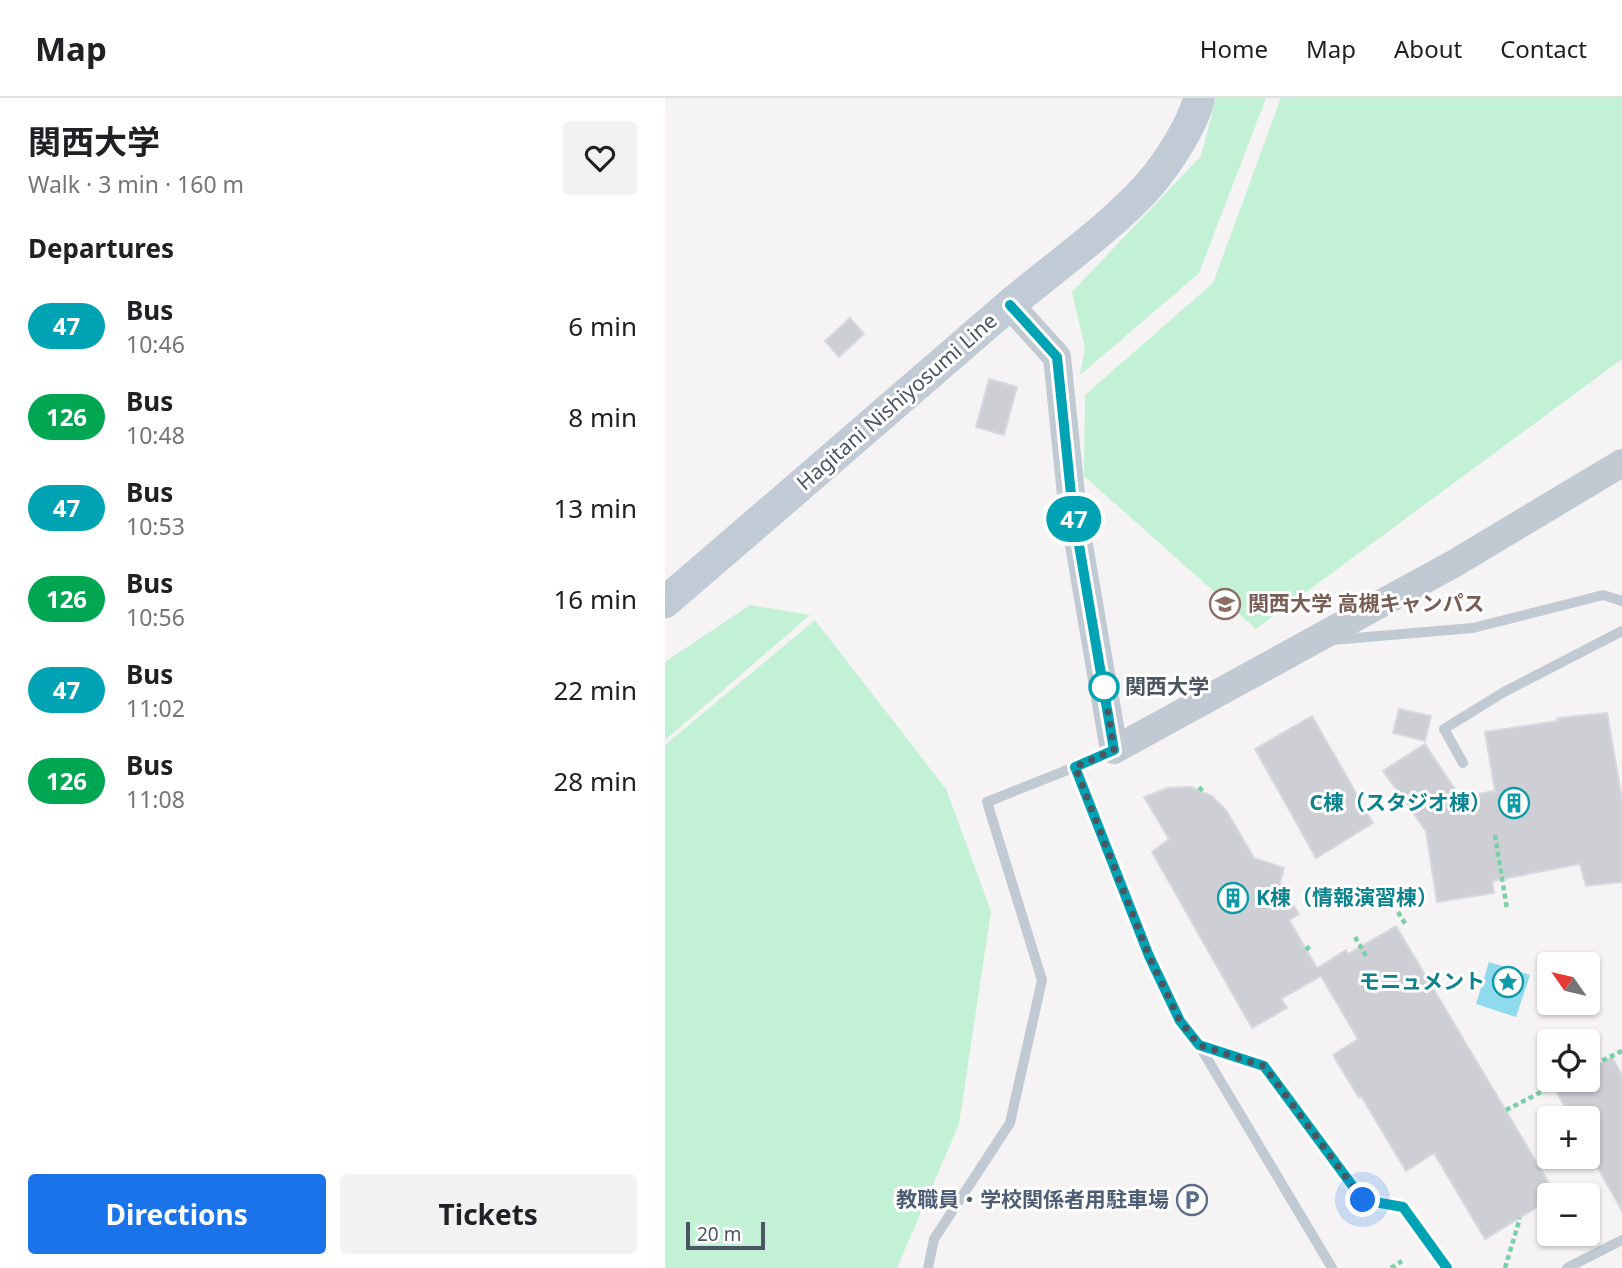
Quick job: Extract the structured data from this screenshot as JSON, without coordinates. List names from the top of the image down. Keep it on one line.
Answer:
{"streets":{"main road":["Hagitani Nishiyosumi Line"]},"places":{"school or university":["関西大学 高槻キャンパス"],"other":["関西大学"],"building":["C棟（スタジオ棟）","K棟（情報演習棟）"],"place":["モニュメント"],"parking":["教職員・学校関係者用駐車場"]},"lines":["bus line 47"],"scale_bar":"20 m","north":"top left","page":{"header":"Map","nav":["Home","Map","About","Contact"],"heading":[["関西大学","Walk · 3 min · 160 m"],"Departures"],"on_map":"47","list":[{"mark":"47","name":"Bus","note":"10:46","value":"6 min"},{"mark":"126","name":"Bus","note":"10:48","value":"8 min"},{"mark":"47","name":"Bus","note":"10:53","value":"13 min"},{"mark":"126","name":"Bus","note":"10:56","value":"16 min"},{"mark":"47","name":"Bus","note":"11:02","value":"22 min"},{"mark":"126","name":"Bus","note":"11:08","value":"28 min"}],"map_buttons":["+","−"],"buttons":["Directions","Tickets"],"scale":"20 m"}}
